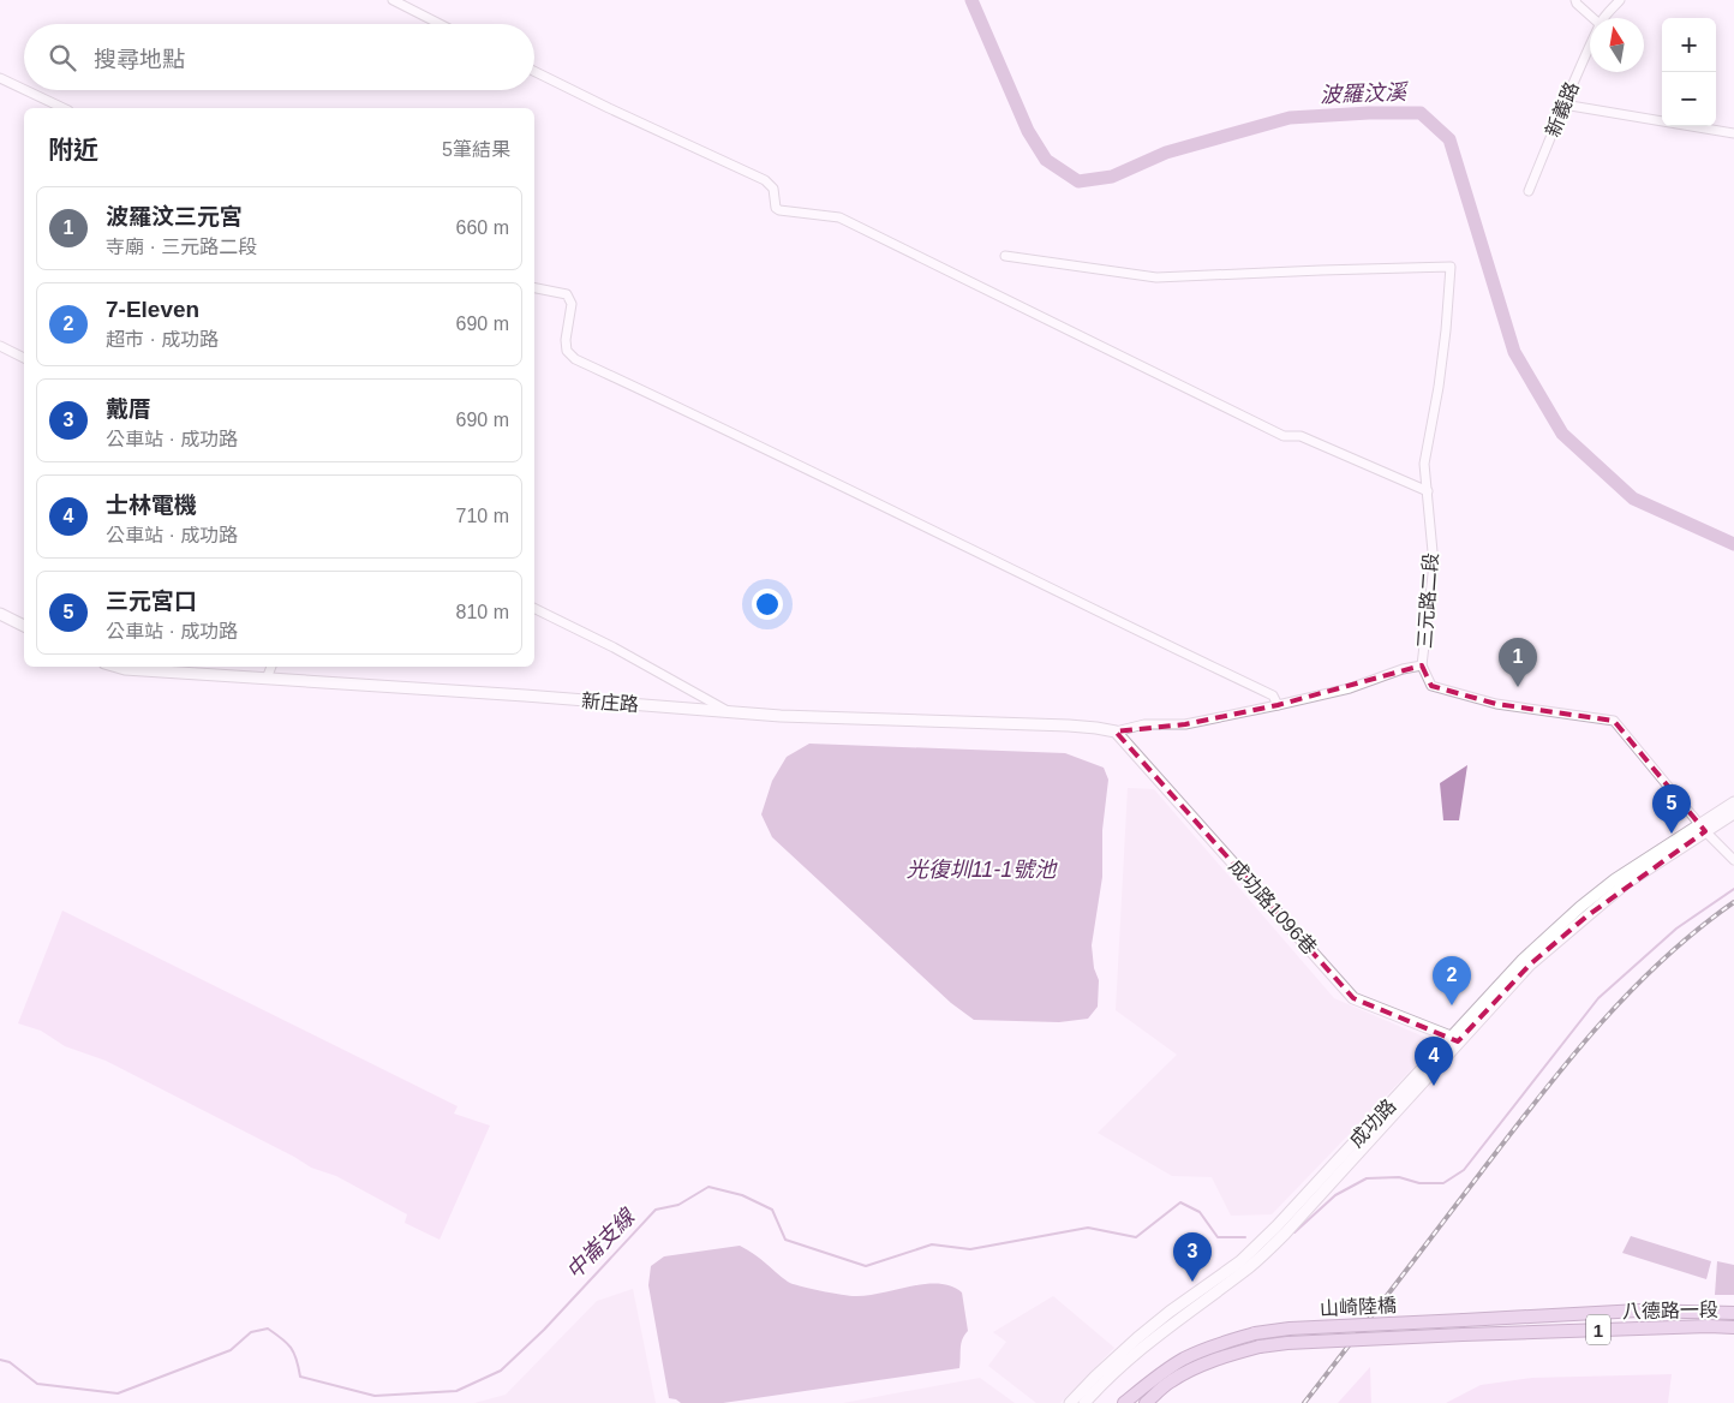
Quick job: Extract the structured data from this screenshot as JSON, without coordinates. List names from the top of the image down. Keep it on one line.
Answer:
{"streets":{"main road":["山崎陸橋","八德路一段","1"],"street":["新義路","三元路二段","新庄路","成功路1096巷","成功路"]},"crossings":[["三元路二段","成功路"],["新庄路","成功路1096巷"],["成功路1096巷","成功路"],["山崎陸橋","八德路一段"]],"water":["波羅汶溪","光復圳11-1號池","中崙支線"],"north":"top","page":{"map_buttons":["+","−"],"search":"搜尋地點","heading":["附近","5筆結果"],"list":[{"mark":"1","name":"波羅汶三元宮","note":"寺廟 · 三元路二段","value":"660 m"},{"mark":"2","name":"7-Eleven","note":"超市 · 成功路","value":"690 m"},{"mark":"3","name":"戴厝","note":"公車站 · 成功路","value":"690 m"},{"mark":"4","name":"士林電機","note":"公車站 · 成功路","value":"710 m"},{"mark":"5","name":"三元宮口","note":"公車站 · 成功路","value":"810 m"}],"pins":["1","5","2","4","3"]}}
